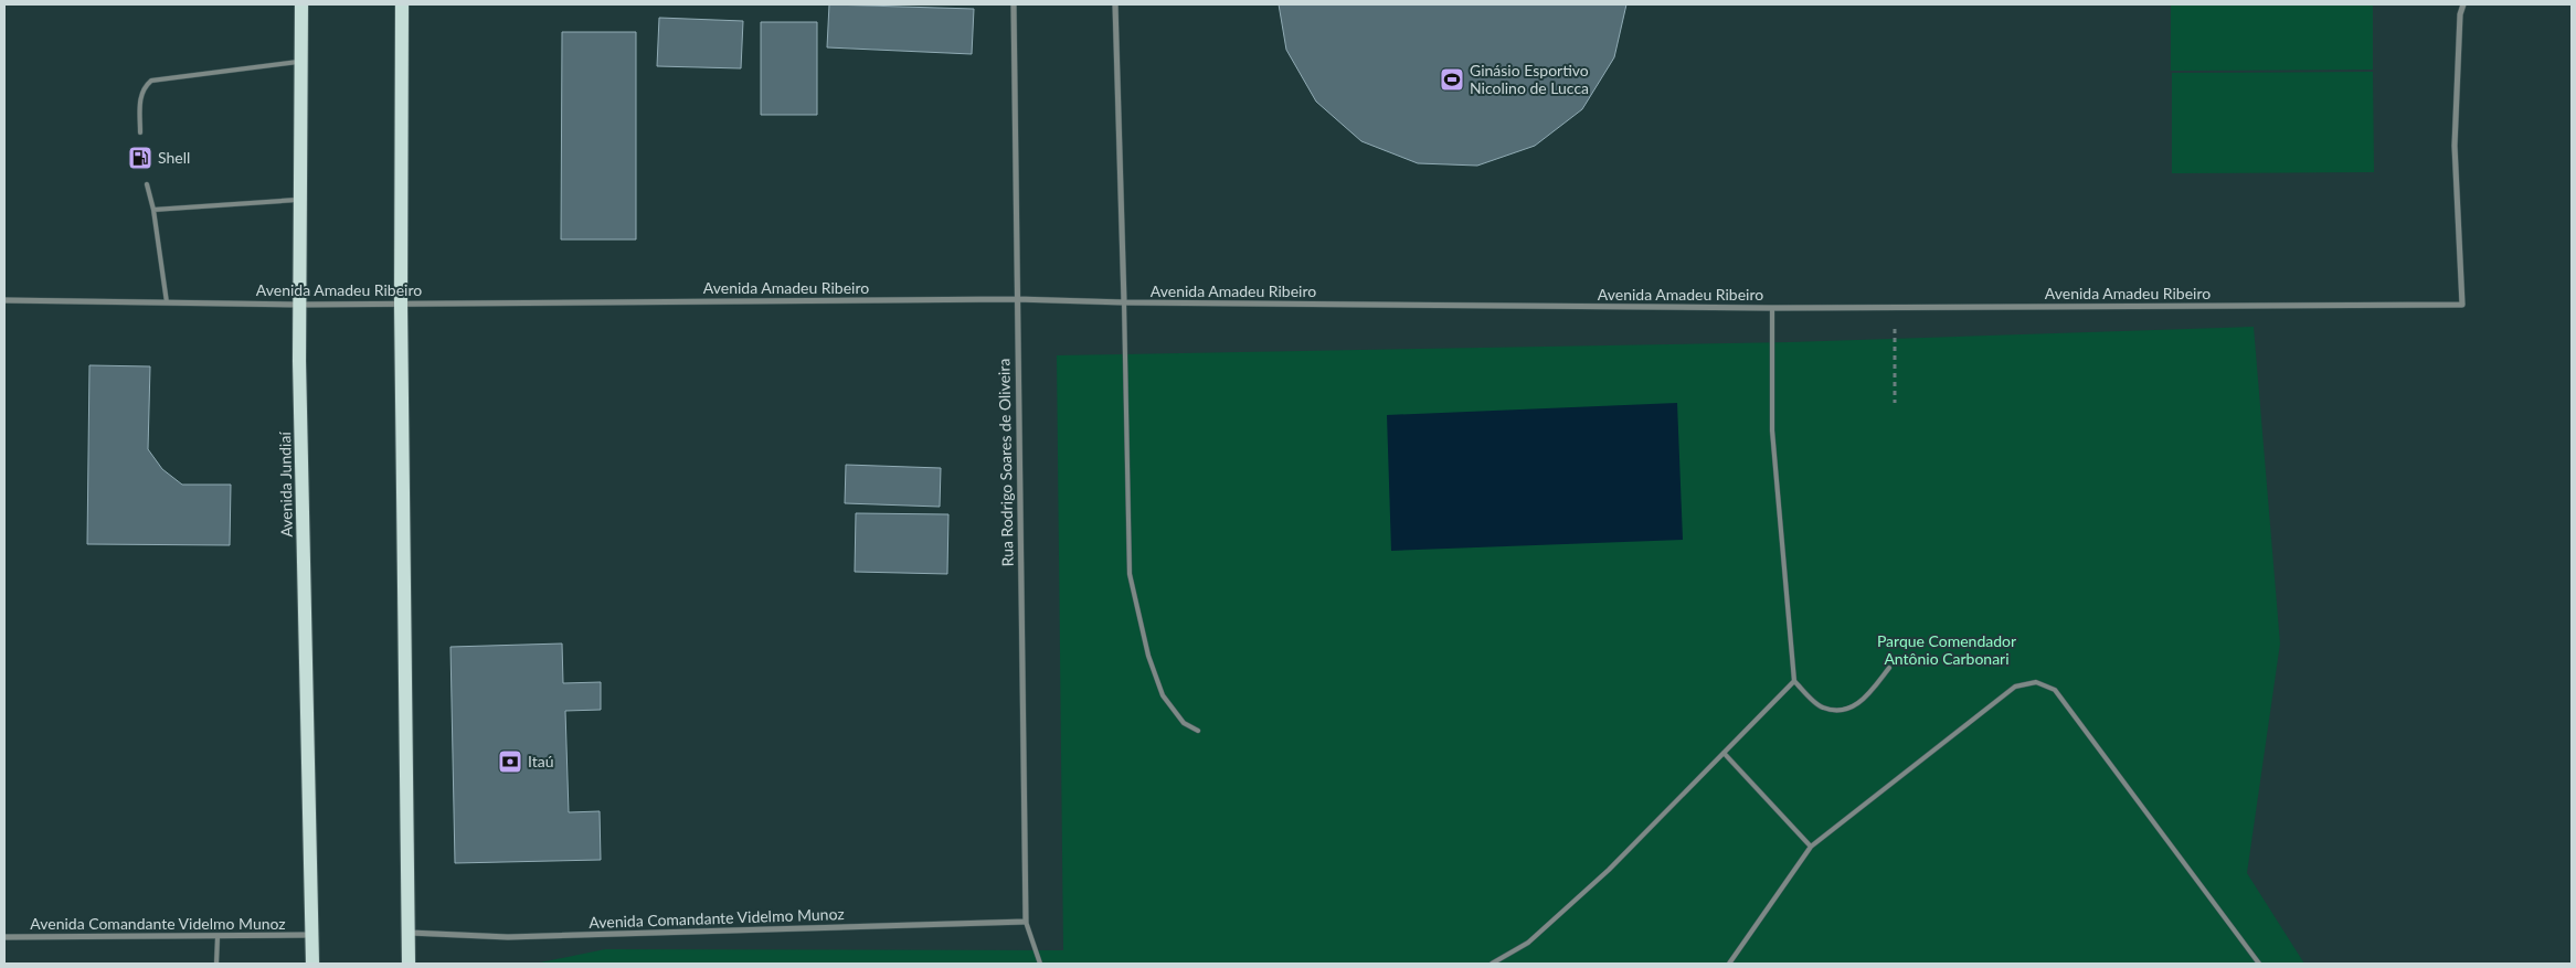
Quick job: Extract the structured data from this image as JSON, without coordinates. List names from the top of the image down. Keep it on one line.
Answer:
{"streets":{"main road":["Avenida Jundiaí"],"street":["Avenida Amadeu Ribeiro","Rua Rodrigo Soares de Oliveira","Avenida Comandante Videlmo Munoz"]},"crossings":[["Avenida Amadeu Ribeiro","Rua Rodrigo Soares de Oliveira"],["Avenida Amadeu Ribeiro","Avenida Jundiaí"],["Rua Rodrigo Soares de Oliveira","Avenida Comandante Videlmo Munoz"],["Avenida Jundiaí","Avenida Comandante Videlmo Munoz"]],"parks":["Parque Comendador Antônio Carbonari"],"places":{"sports":["Ginásio Esportivo Nicolino de Lucca"],"fuel station":["Shell"],"bank":["Itaú"]}}
